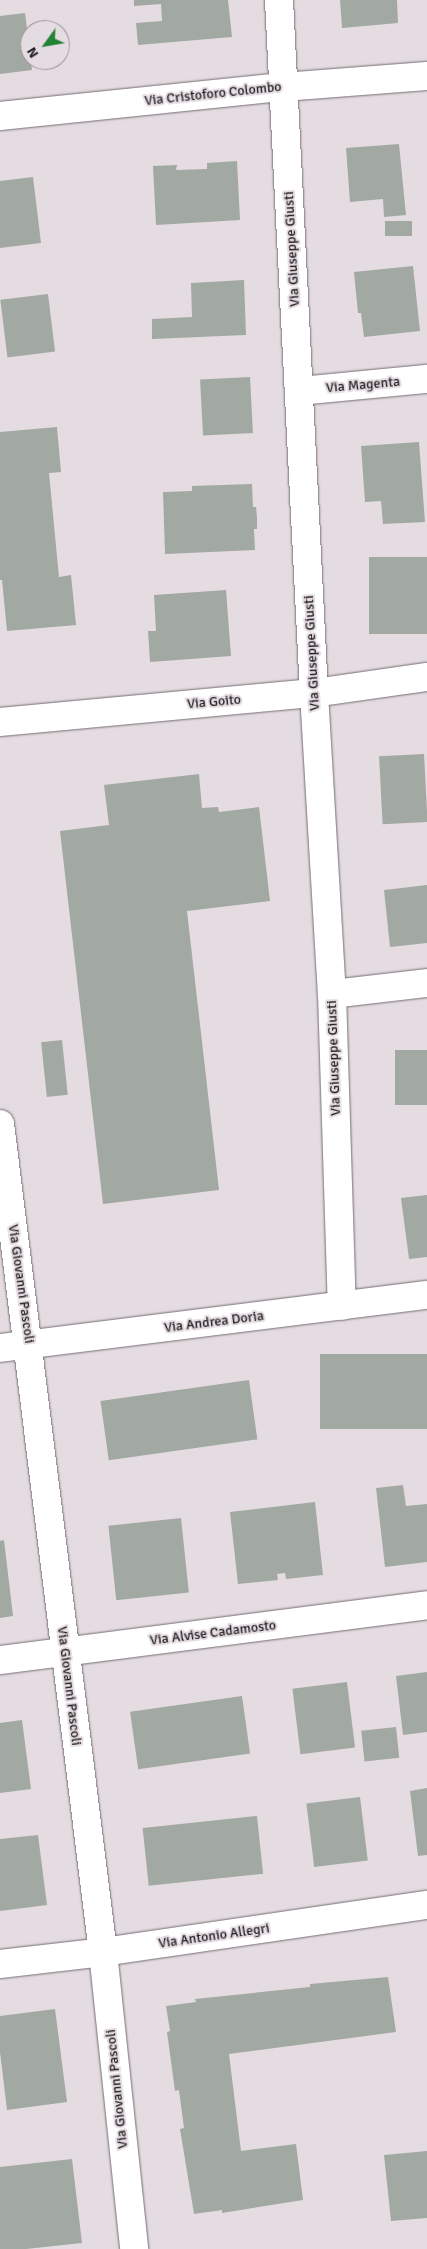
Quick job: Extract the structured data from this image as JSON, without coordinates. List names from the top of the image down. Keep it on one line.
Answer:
{"streets":{"street":["Via Cristoforo Colombo","Via Giuseppe Giusti","Via Magenta","Via Goito","Via Giovanni Pascoli","Via Andrea Doria","Via Alvise Cadamosto","Via Antonio Allegri"]},"crossings":[["Via Cristoforo Colombo","Via Giuseppe Giusti"],["Via Giuseppe Giusti","Via Magenta"],["Via Giuseppe Giusti","Via Goito"],["Via Giuseppe Giusti","Via Andrea Doria"],["Via Giovanni Pascoli","Via Andrea Doria"],["Via Giovanni Pascoli","Via Alvise Cadamosto"],["Via Giovanni Pascoli","Via Antonio Allegri"]],"north":"bottom left"}
